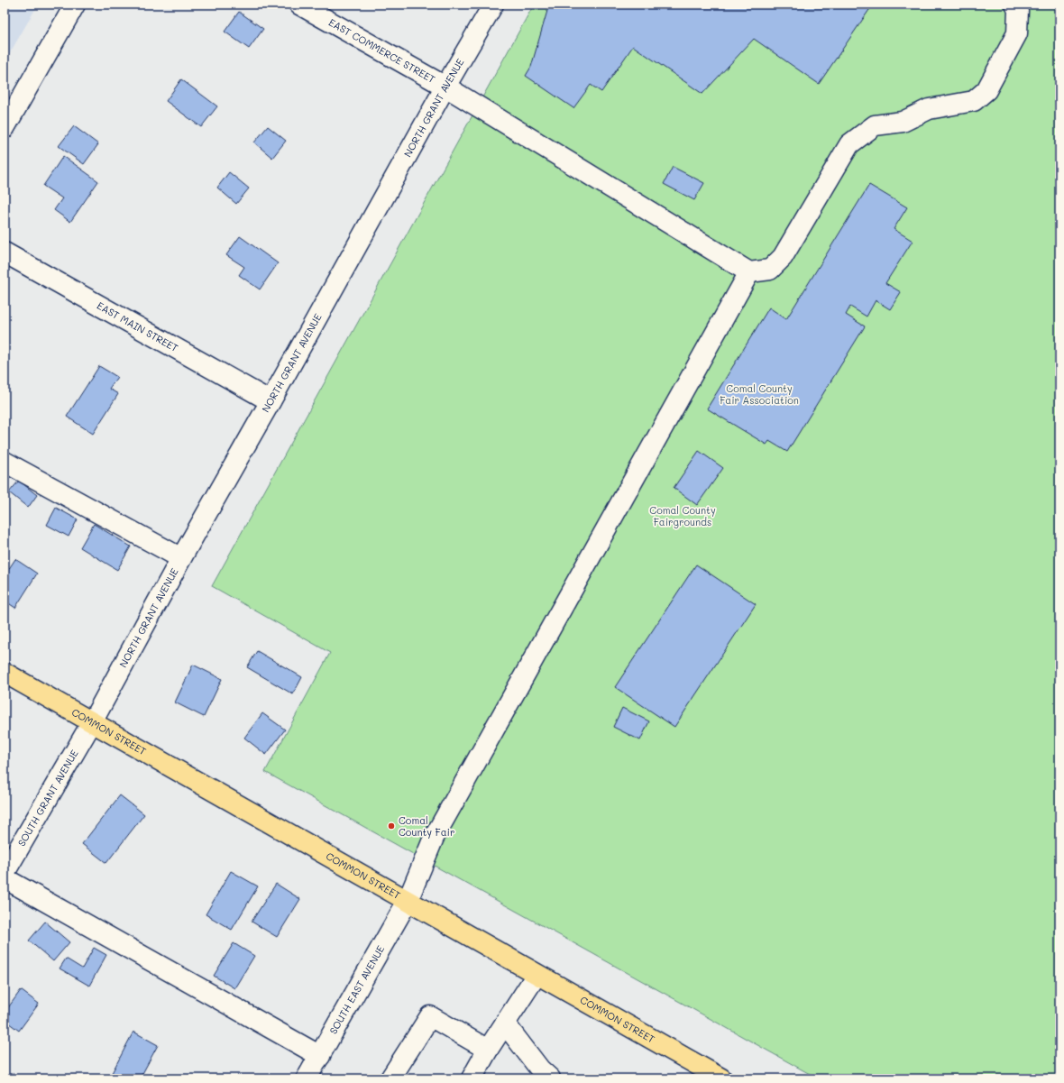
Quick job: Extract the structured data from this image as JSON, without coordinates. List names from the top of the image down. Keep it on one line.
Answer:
{"streets":{"main road":["COMMON STREET"],"street":["EAST COMMERCE STREET","NORTH GRANT AVENUE","EAST MAIN STREET","SOUTH GRANT AVENUE","SOUTH EAST AVENUE"]},"crossings":[["EAST COMMERCE STREET","NORTH GRANT AVENUE"],["EAST COMMERCE STREET","SOUTH EAST AVENUE"],["NORTH GRANT AVENUE","EAST MAIN STREET"],["NORTH GRANT AVENUE","COMMON STREET"],["NORTH GRANT AVENUE","SOUTH GRANT AVENUE"],["COMMON STREET","SOUTH GRANT AVENUE"],["COMMON STREET","SOUTH EAST AVENUE"]],"parks":["Comal County Fair Association","Comal County Fairgrounds"],"places":["Comal County Fair"]}
